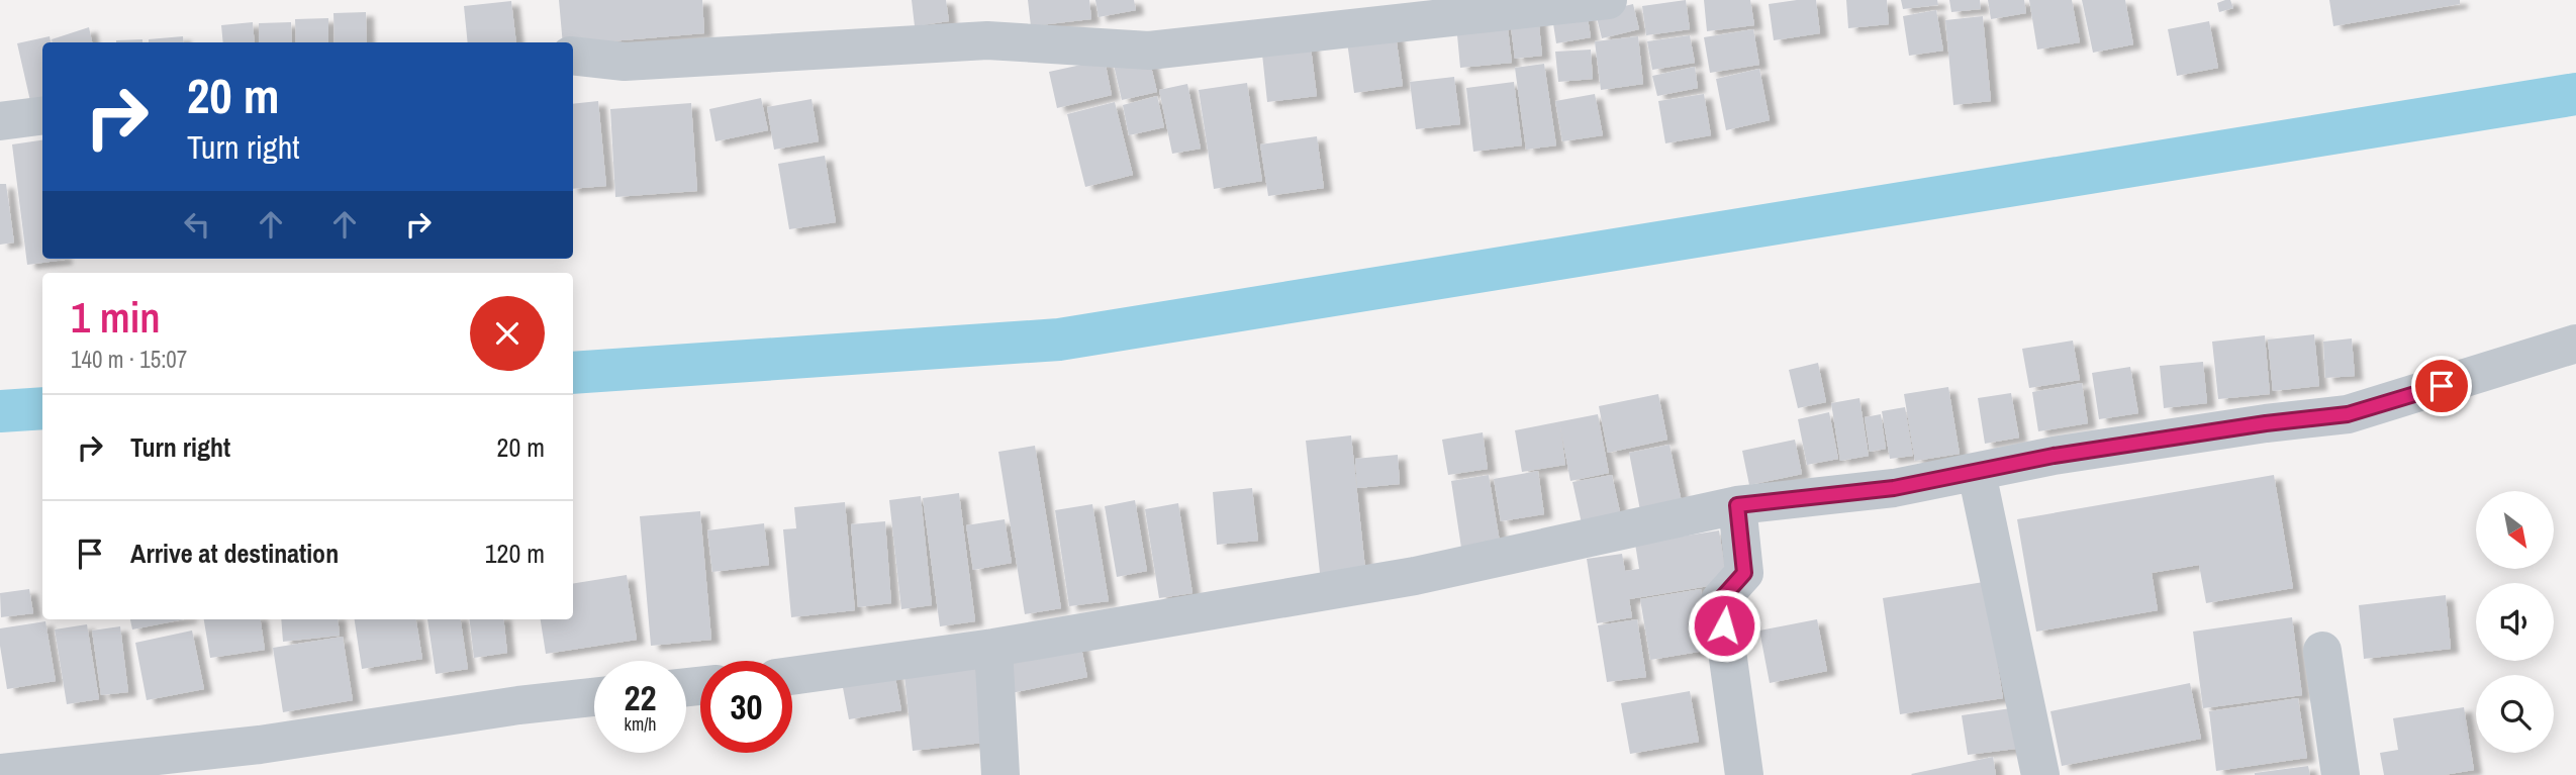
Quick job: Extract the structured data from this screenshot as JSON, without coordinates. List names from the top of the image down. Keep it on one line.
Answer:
{"north":"bottom right","page":{"turn":["20 m","Turn right"],"heading":["1 min","140 m · 15:07"],"list":[{"name":"Turn right","value":"20 m"},{"name":"Arrive at destination","value":"120 m"}],"speed":"22 km/h","limit":"30"}}
